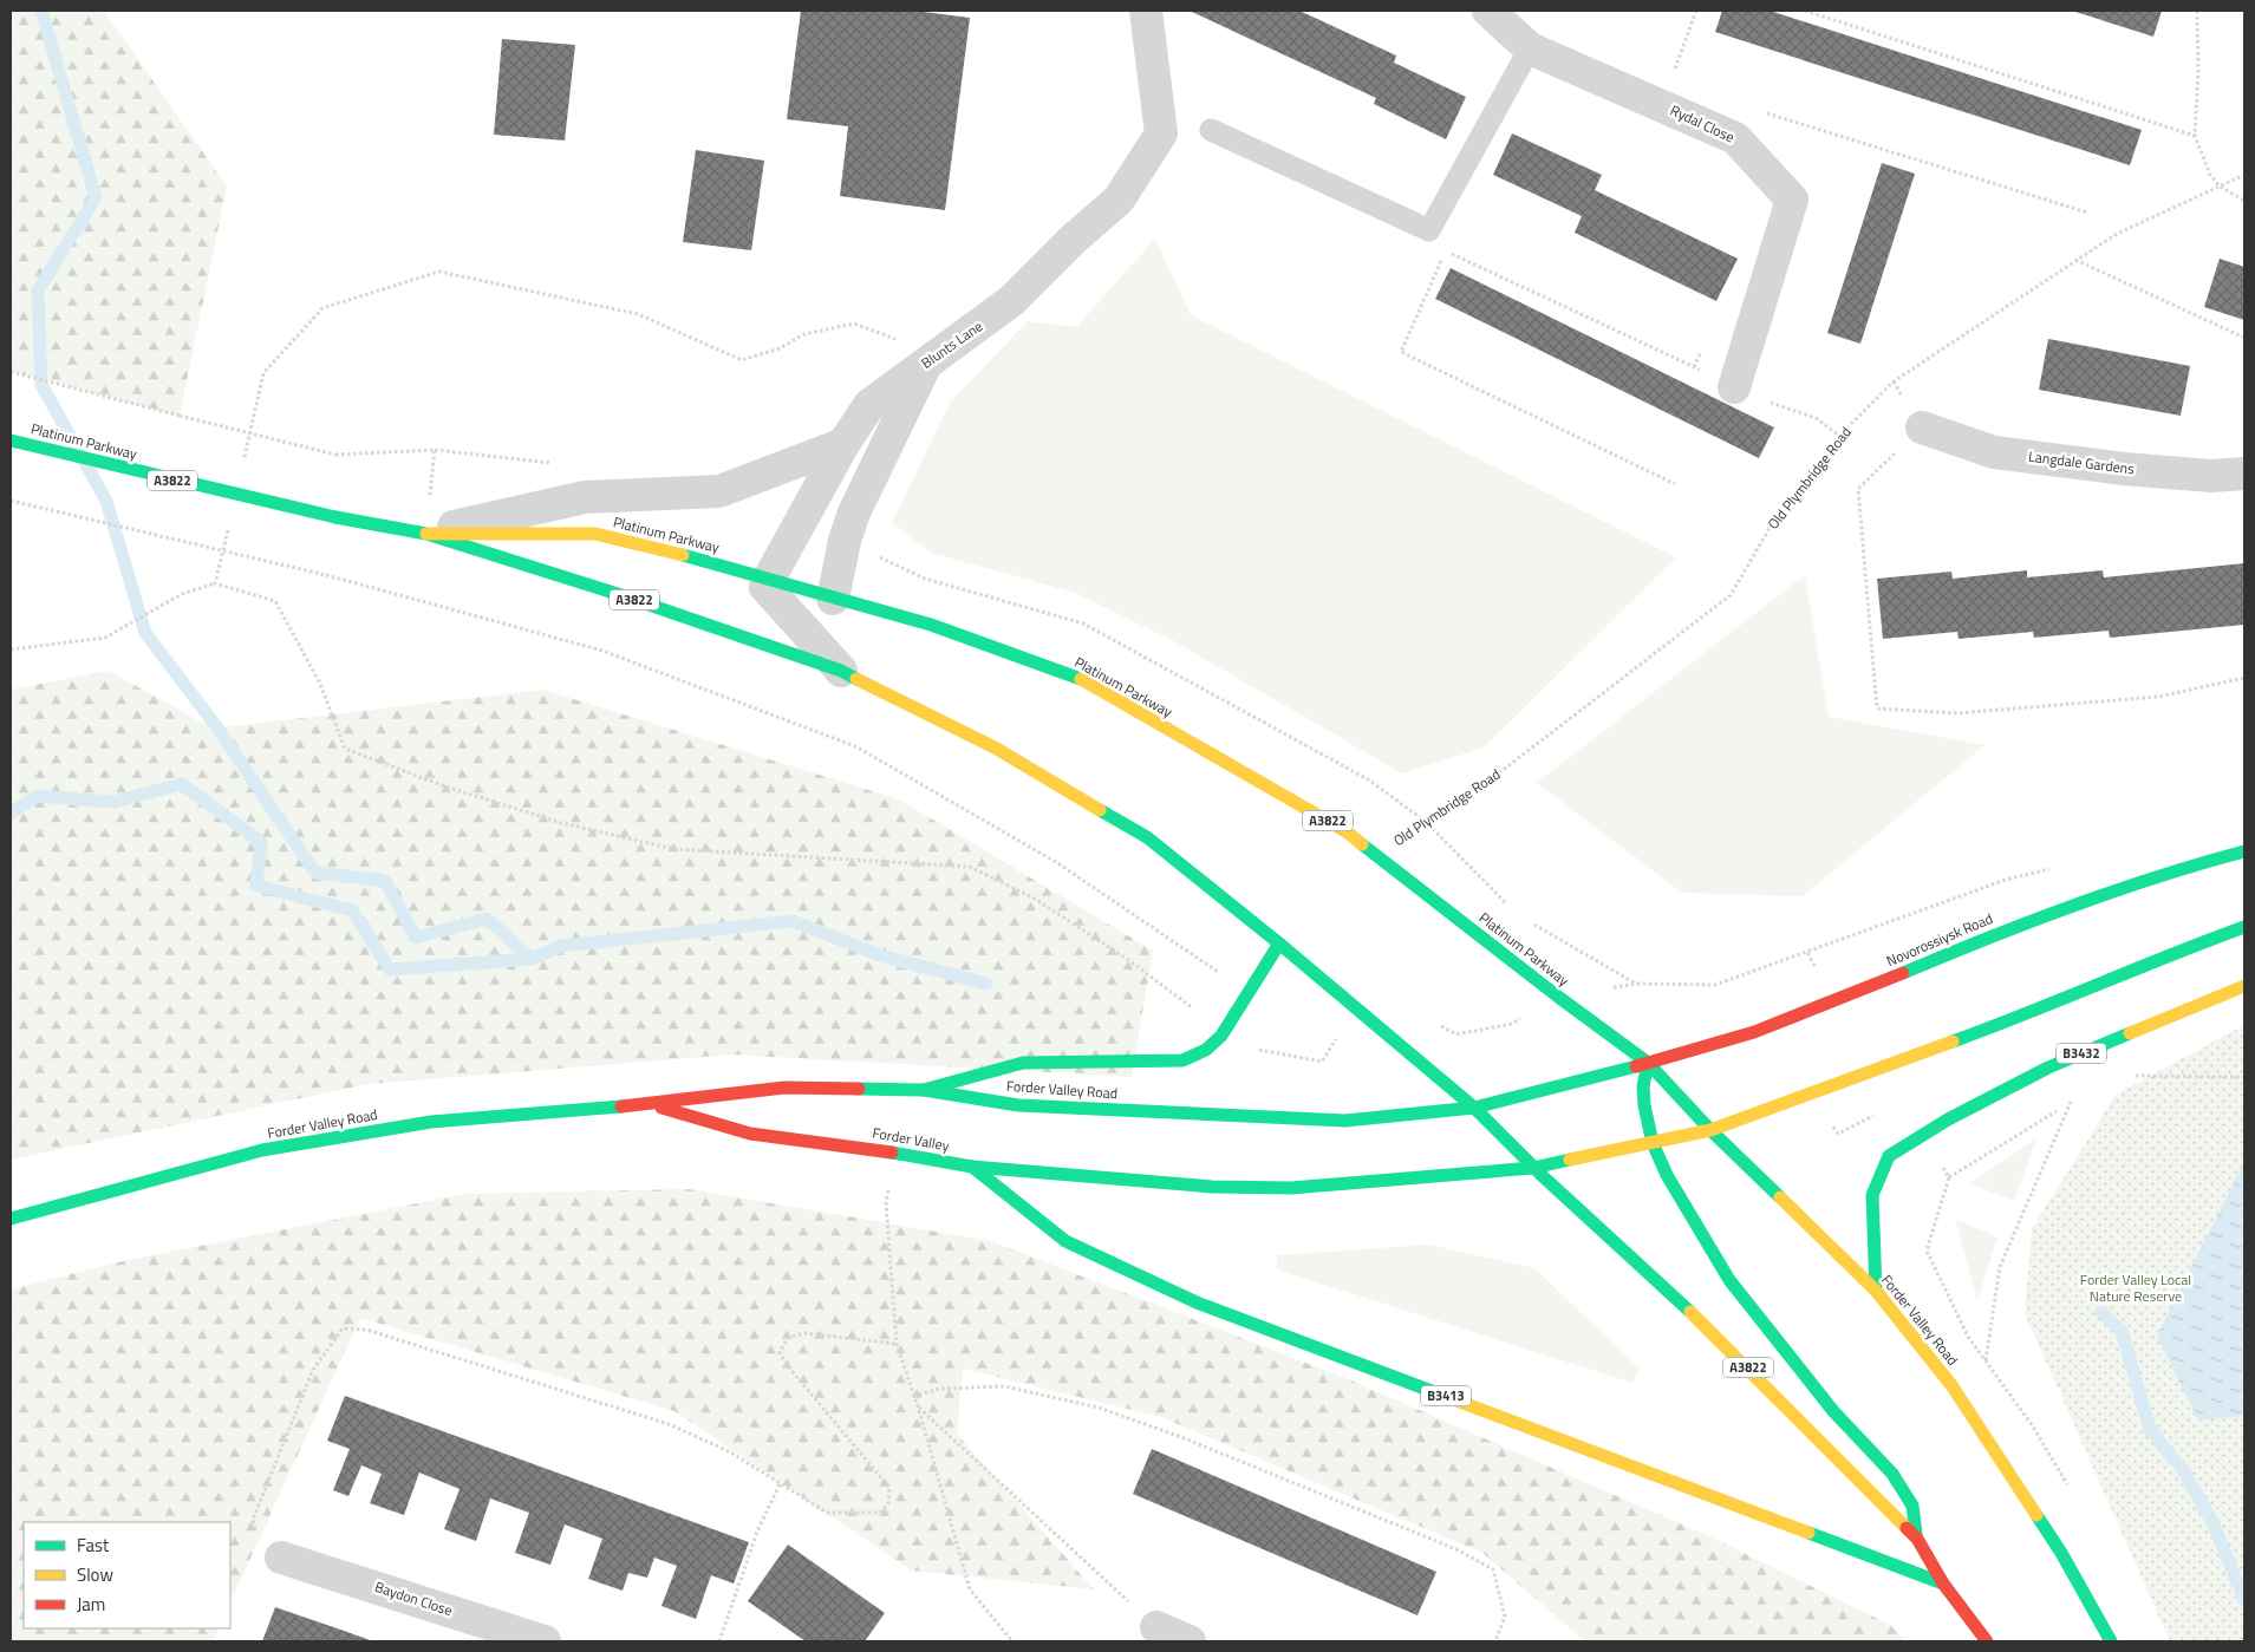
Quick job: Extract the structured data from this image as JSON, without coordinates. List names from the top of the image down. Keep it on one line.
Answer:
{"streets":{"main road":["Platinum Parkway","A3822","Novorossiysk Road","B3432","Forder Valley Road","Forder Valley","B3413"],"street":["Rydal Close","Blunts Lane","Langdale Gardens","Baydon Close"],"path":["Old Plymbridge Road"]},"crossings":[["Blunts Lane","Platinum Parkway"],["Platinum Parkway","Old Plymbridge Road"],["Platinum Parkway","A3822"],["Platinum Parkway","Novorossiysk Road"],["Platinum Parkway","Forder Valley Road"],["A3822","Forder Valley Road"],["A3822","B3413"],["Novorossiysk Road","Forder Valley Road"],["B3432","Forder Valley Road"],["Forder Valley Road","Forder Valley"],["Forder Valley","B3413"]],"parks":["Forder Valley Local Nature Reserve"],"legend":["Fast","Slow","Jam"]}
